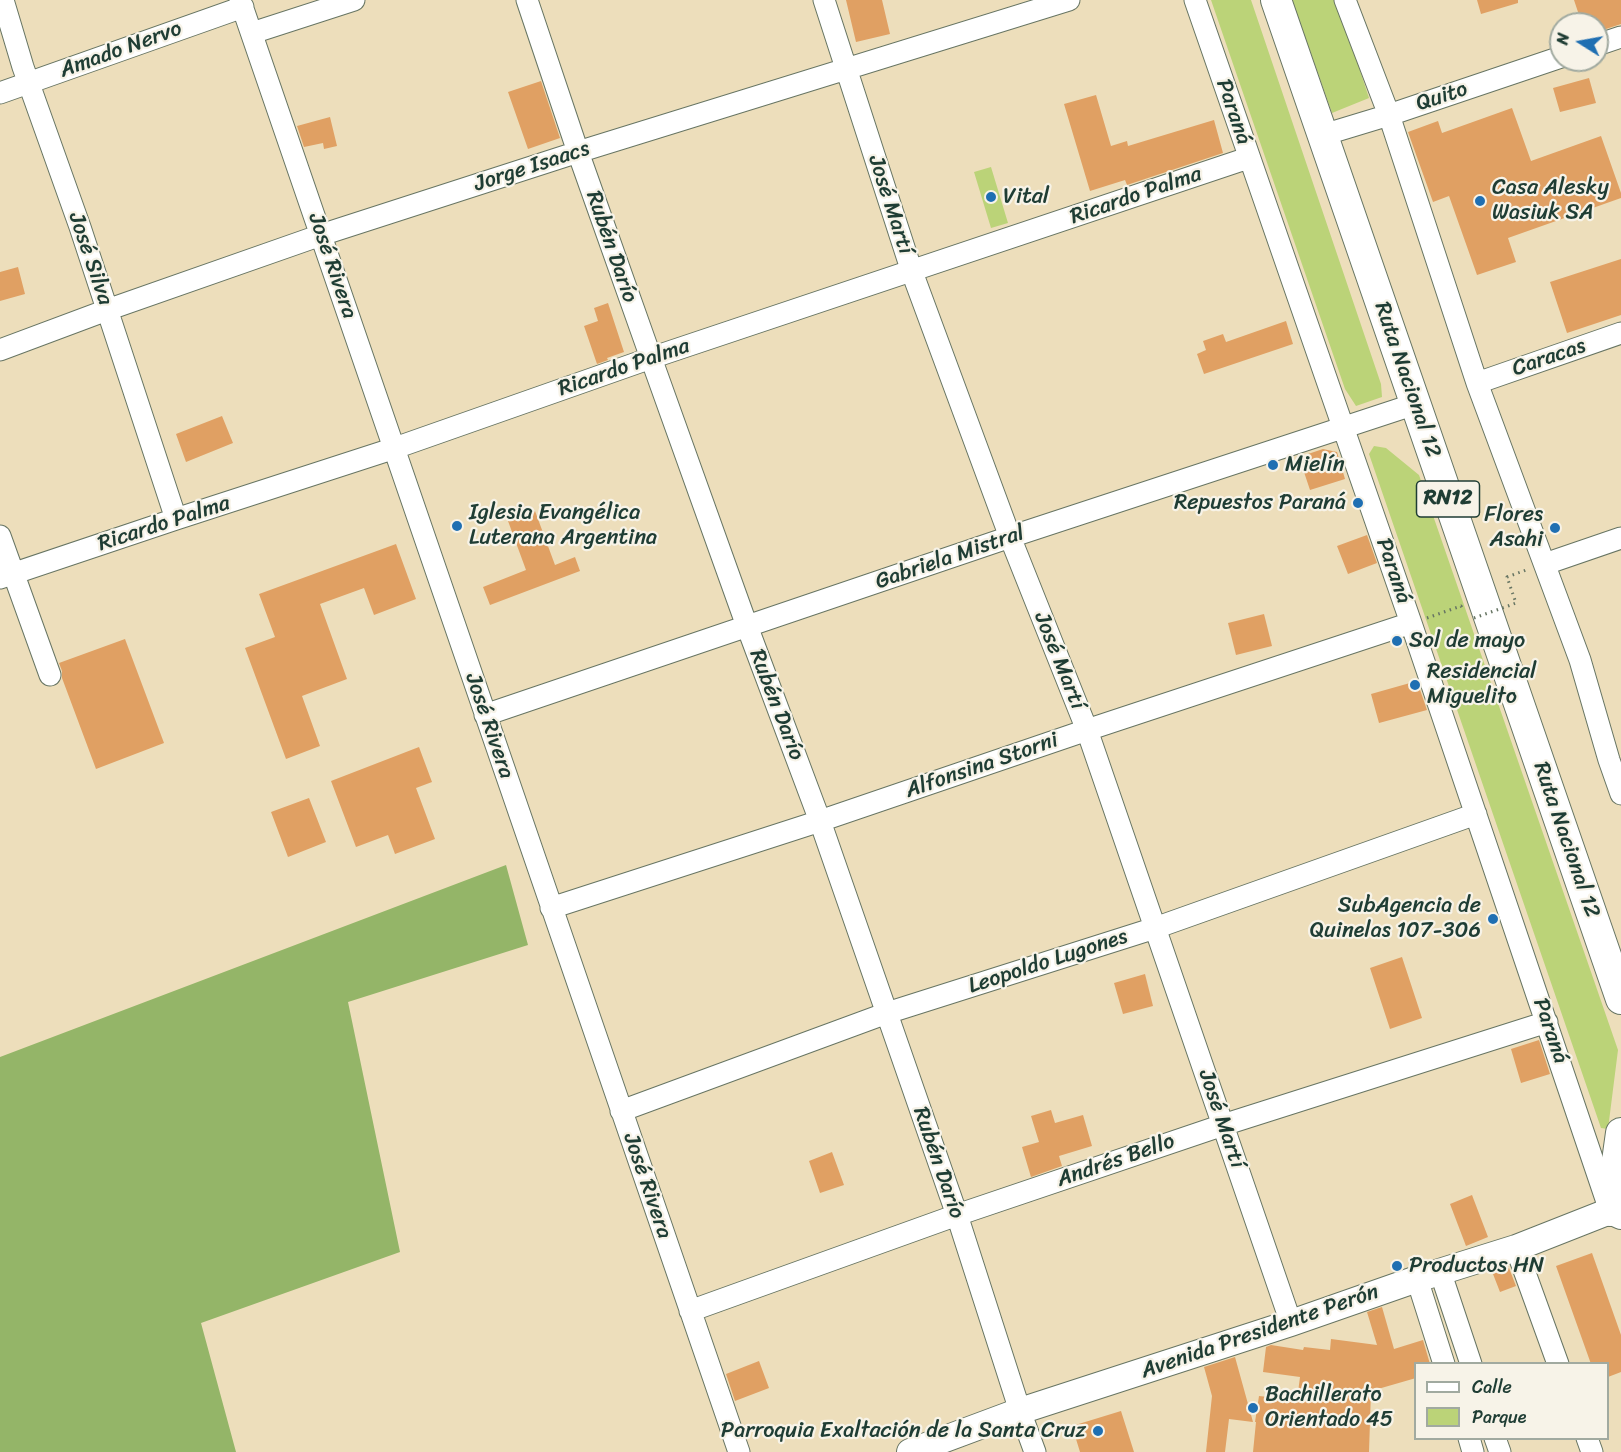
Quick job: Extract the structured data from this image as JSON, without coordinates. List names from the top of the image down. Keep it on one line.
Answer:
{"streets":{"highway":["Ruta Nacional 12","RN12"],"main road":["Avenida Presidente Perón"],"street":["Amado Nervo","Quito","Paraná","Jorge Isaacs","Ricardo Palma","José Martí","Rubén Darío","José Silva","José Rivera","Caracas","Gabriela Mistral","Alfonsina Storni","Leopoldo Lugones","Andrés Bello"]},"crossings":[["Amado Nervo","José Silva"],["Amado Nervo","José Rivera"],["Quito","Ruta Nacional 12"],["Paraná","Ricardo Palma"],["Paraná","Gabriela Mistral"],["Paraná","Alfonsina Storni"],["Paraná","Leopoldo Lugones"],["Paraná","Andrés Bello"],["Paraná","Avenida Presidente Perón"],["Jorge Isaacs","José Martí"],["Jorge Isaacs","Rubén Darío"],["Jorge Isaacs","José Silva"],["Jorge Isaacs","José Rivera"],["Ricardo Palma","José Martí"],["Ricardo Palma","Rubén Darío"],["Ricardo Palma","José Silva"],["Ricardo Palma","José Rivera"],["José Martí","Gabriela Mistral"],["José Martí","Alfonsina Storni"],["José Martí","Leopoldo Lugones"],["José Martí","Andrés Bello"],["José Martí","Avenida Presidente Perón"],["Rubén Darío","Gabriela Mistral"],["Rubén Darío","Alfonsina Storni"],["Rubén Darío","Leopoldo Lugones"],["Rubén Darío","Andrés Bello"],["Rubén Darío","Avenida Presidente Perón"],["José Rivera","Gabriela Mistral"],["José Rivera","Alfonsina Storni"],["José Rivera","Leopoldo Lugones"],["José Rivera","Andrés Bello"],["Ruta Nacional 12","Gabriela Mistral"]],"places":["Vital","Casa Alesky Wasiuk SA","Mielín","Repuestos Paraná","Iglesia Evangélica Luterana Argentina","Flores Asahi","Sol de mayo","Residencial Miguelito","SubAgencia de Quinelas 107-306","Productos HN","Bachillerato Orientado 45","Parroquia Exaltación de la Santa Cruz"],"legend":["Calle","Parque"],"north":"left"}
